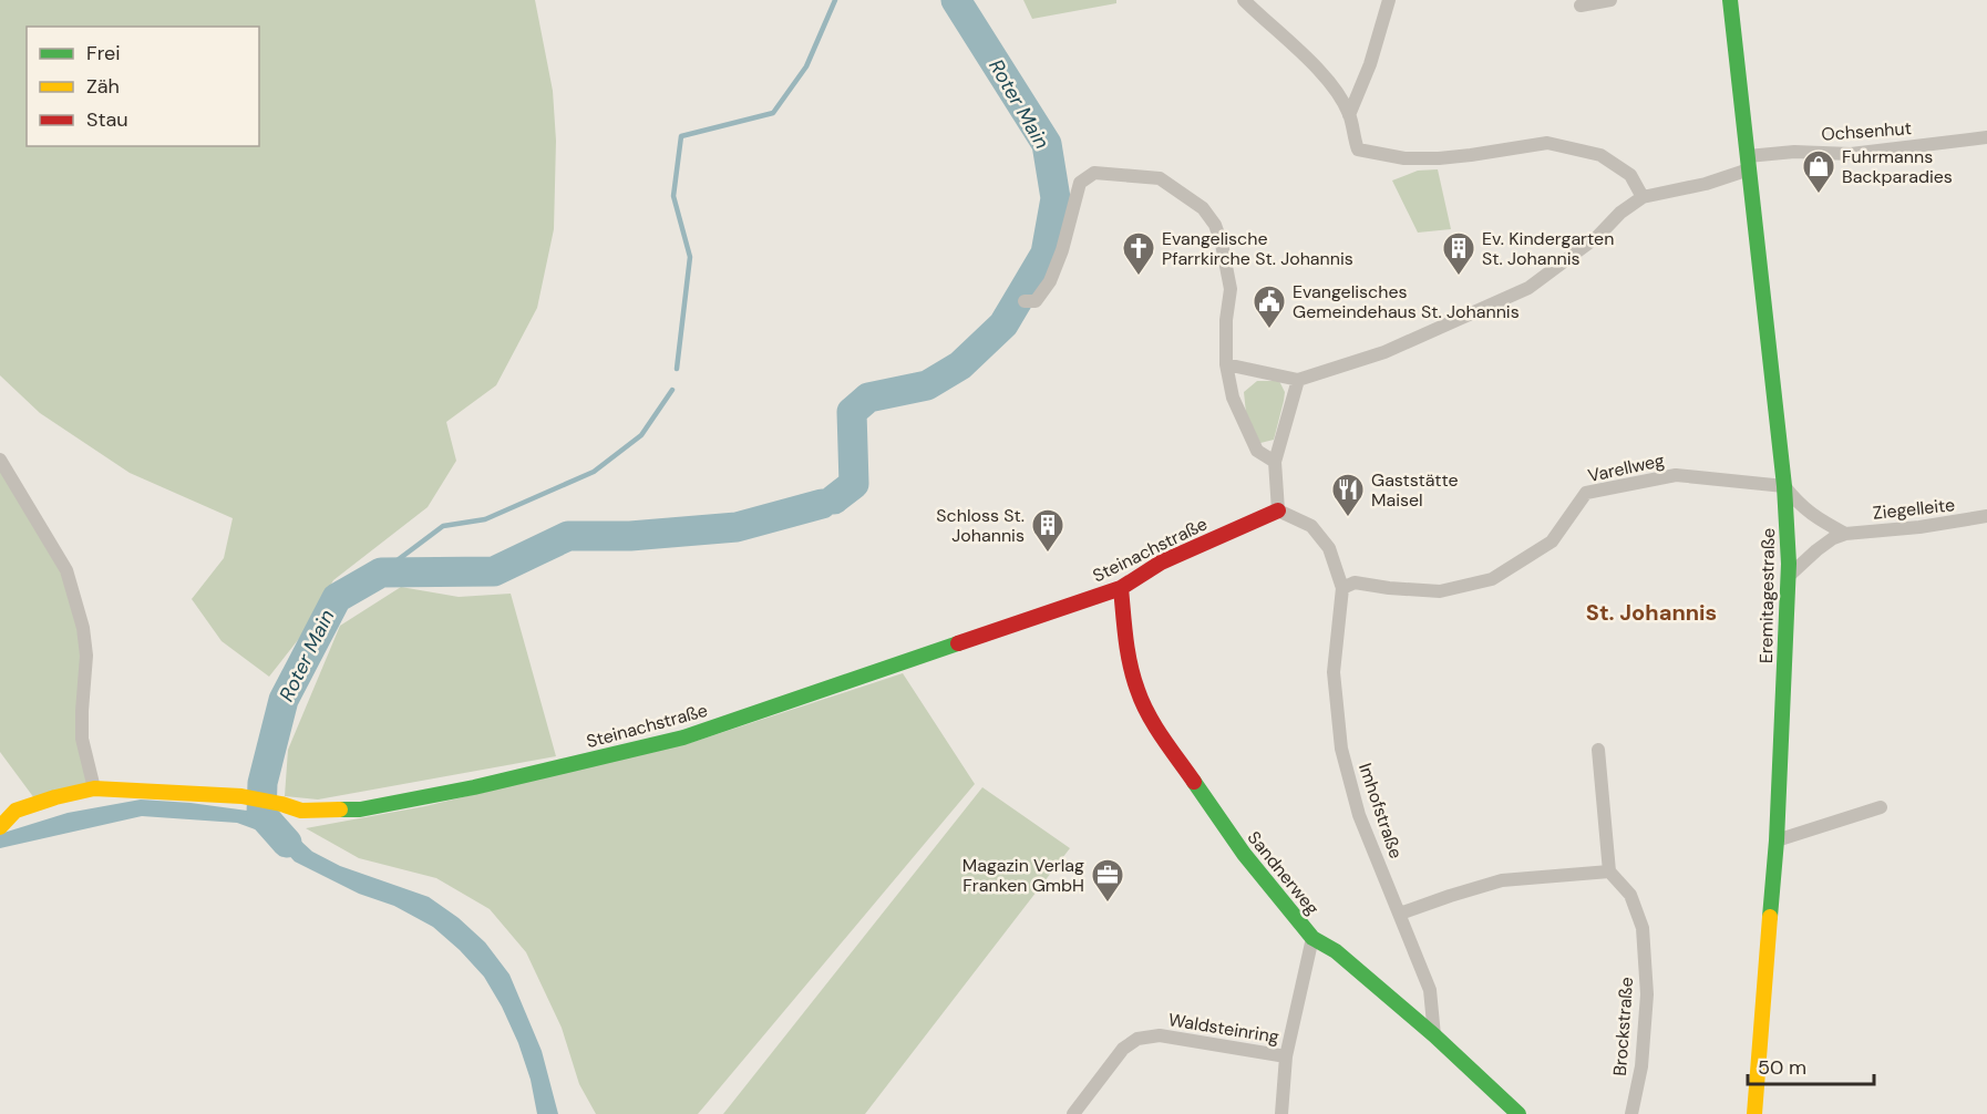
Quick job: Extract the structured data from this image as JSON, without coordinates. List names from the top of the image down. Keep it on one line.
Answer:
{"streets":{"street":["Ochsenhut","Varellweg","Ziegelleite","Steinachstraße","Eremitagestraße","Imhofstraße","Sandnerweg","Brockstraße","Waldsteinring"]},"crossings":[["Ochsenhut","Eremitagestraße"],["Varellweg","Eremitagestraße"],["Varellweg","Imhofstraße"],["Ziegelleite","Eremitagestraße"],["Steinachstraße","Sandnerweg"],["Imhofstraße","Sandnerweg"]],"districts":["St. Johannis"],"water":["Roter Main"],"places":{"shop":["Fuhrmanns Backparadies"],"church":["Evangelische Pfarrkirche St. Johannis"],"building":["Ev. Kindergarten St. Johannis","Schloss St. Johannis"],"public building":["Evangelisches Gemeindehaus St. Johannis"],"restaurant":["Gaststätte Maisel"],"office":["Magazin Verlag Franken GmbH"]},"legend":["Frei","Zäh","Stau"],"scale_bar":"50 m"}
